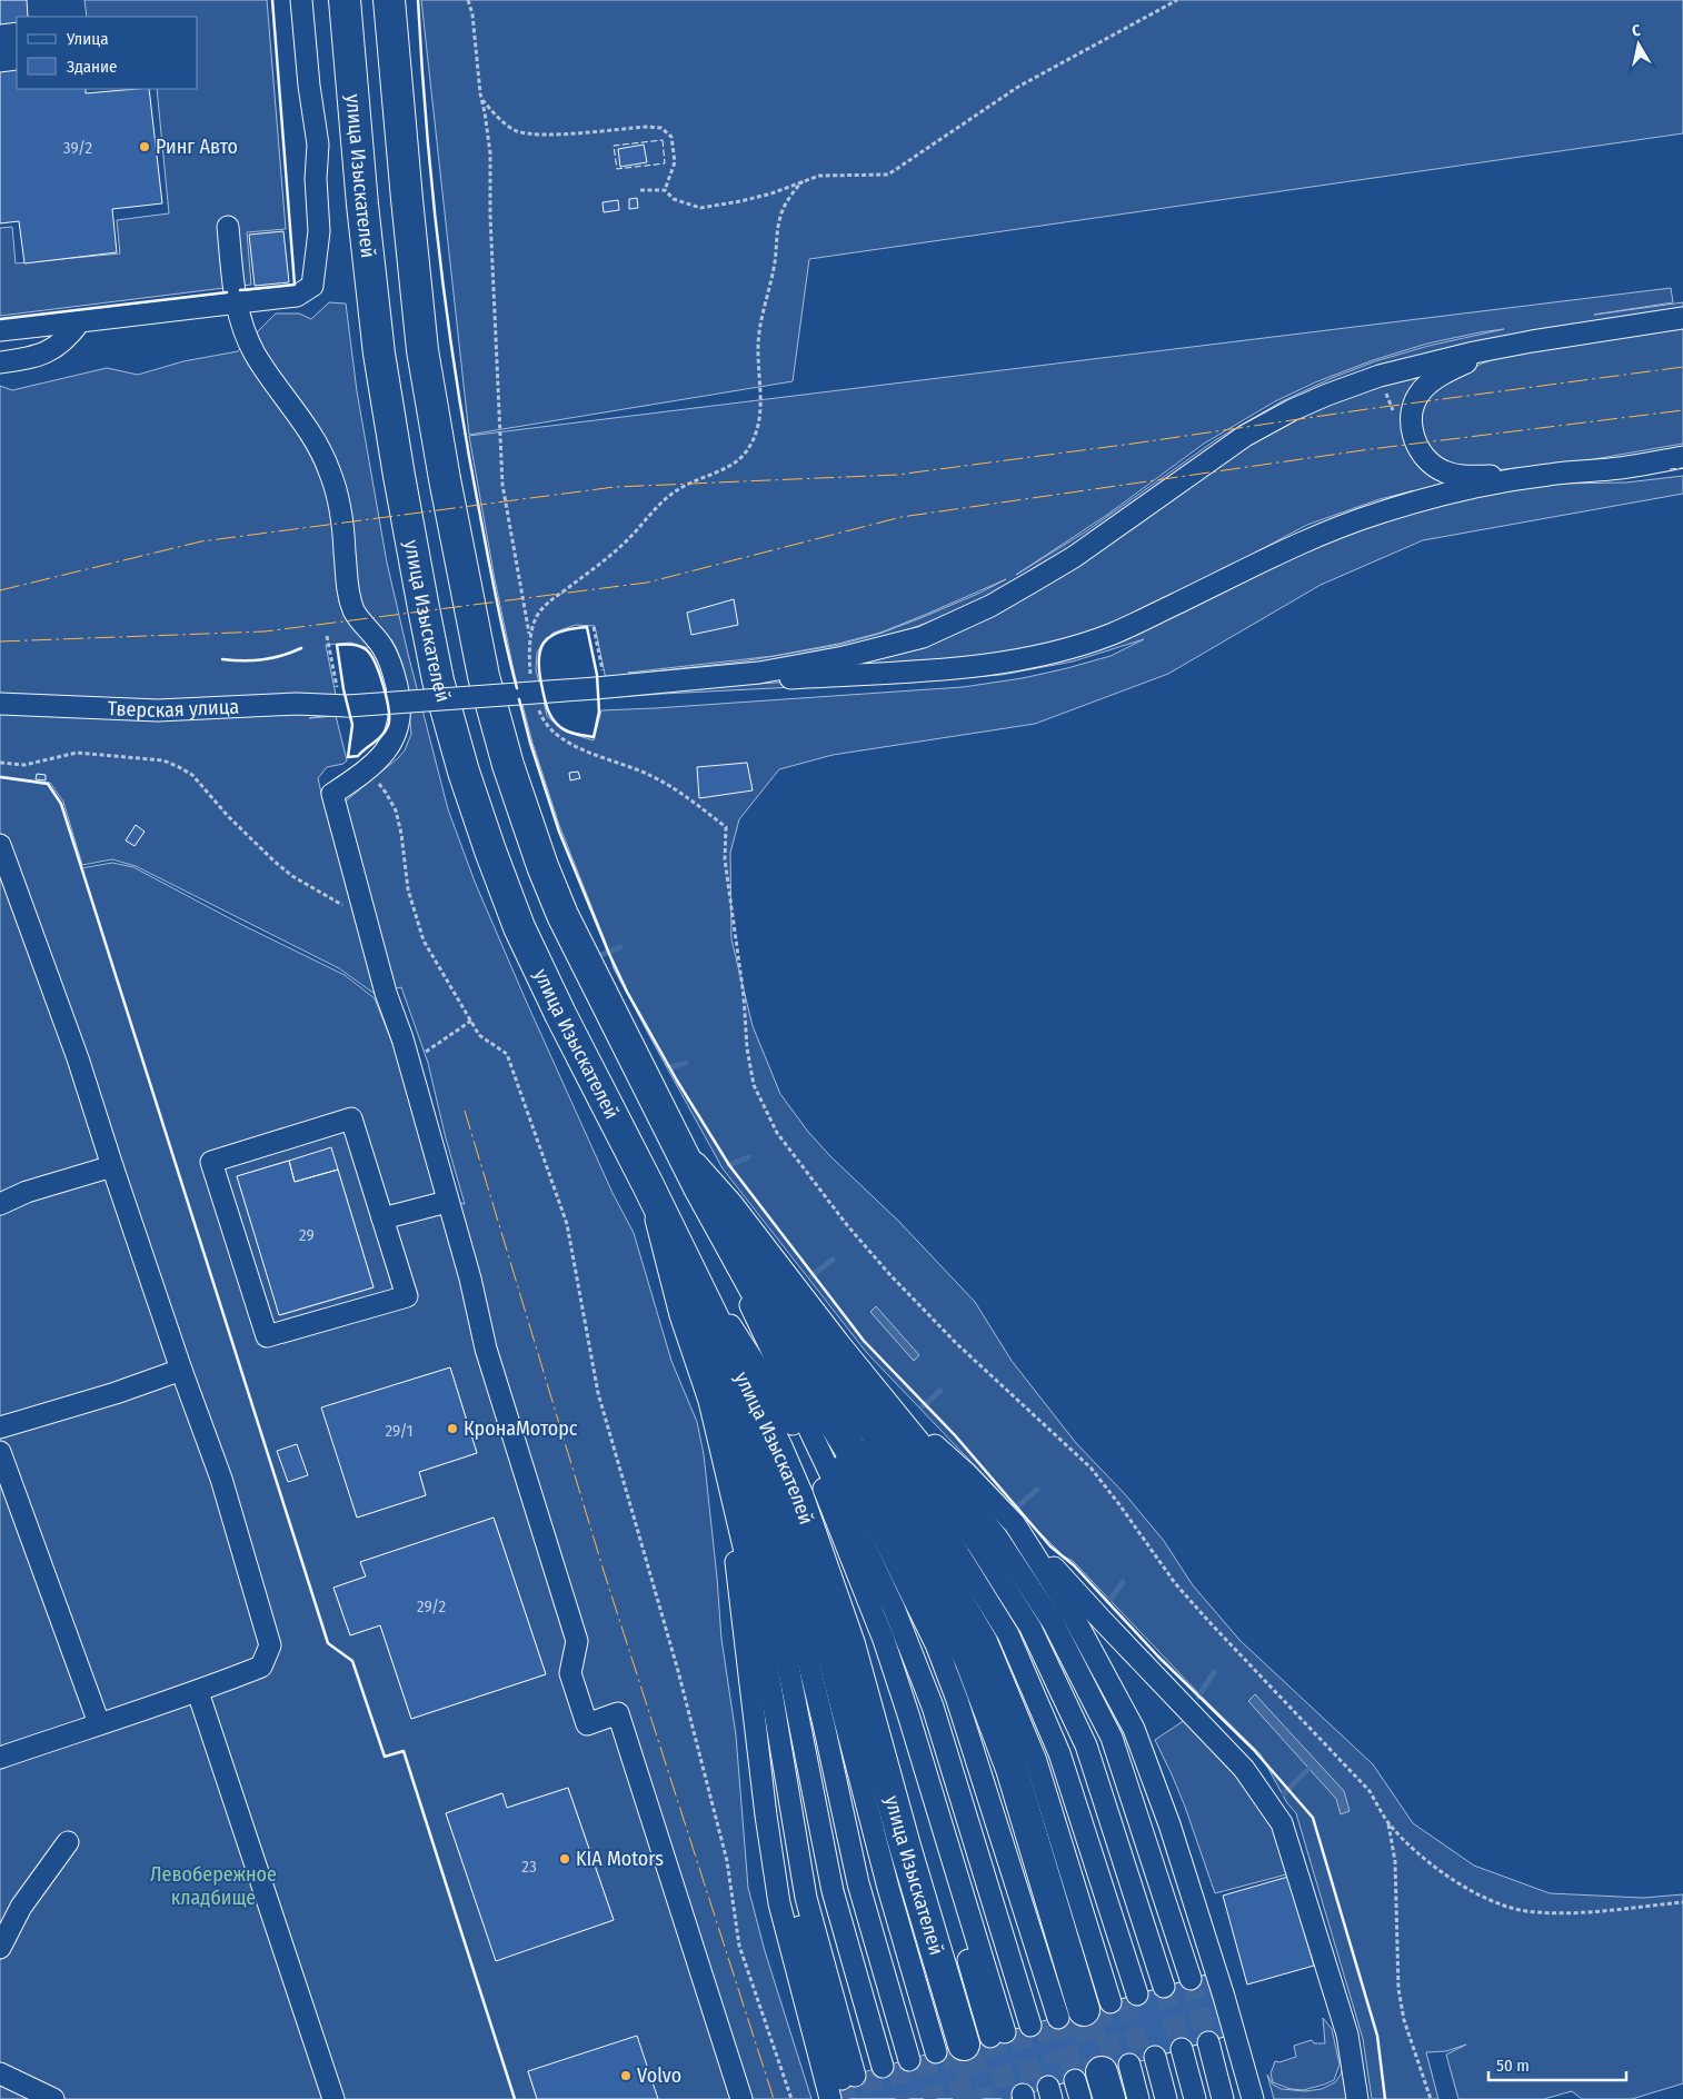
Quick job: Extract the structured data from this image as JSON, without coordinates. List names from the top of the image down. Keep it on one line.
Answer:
{"streets":{"highway":["улица Изыскателей"],"street":["Тверская улица"]},"parks":["Левобережное кладбище"],"places":["Ринг Авто","КронаМоторс","KIA Motors","Volvo"],"house_numbers":["39/2","29","29/1","29/2","23"],"legend":["Улица","Здание"],"scale_bar":"50 m","north":"top"}
